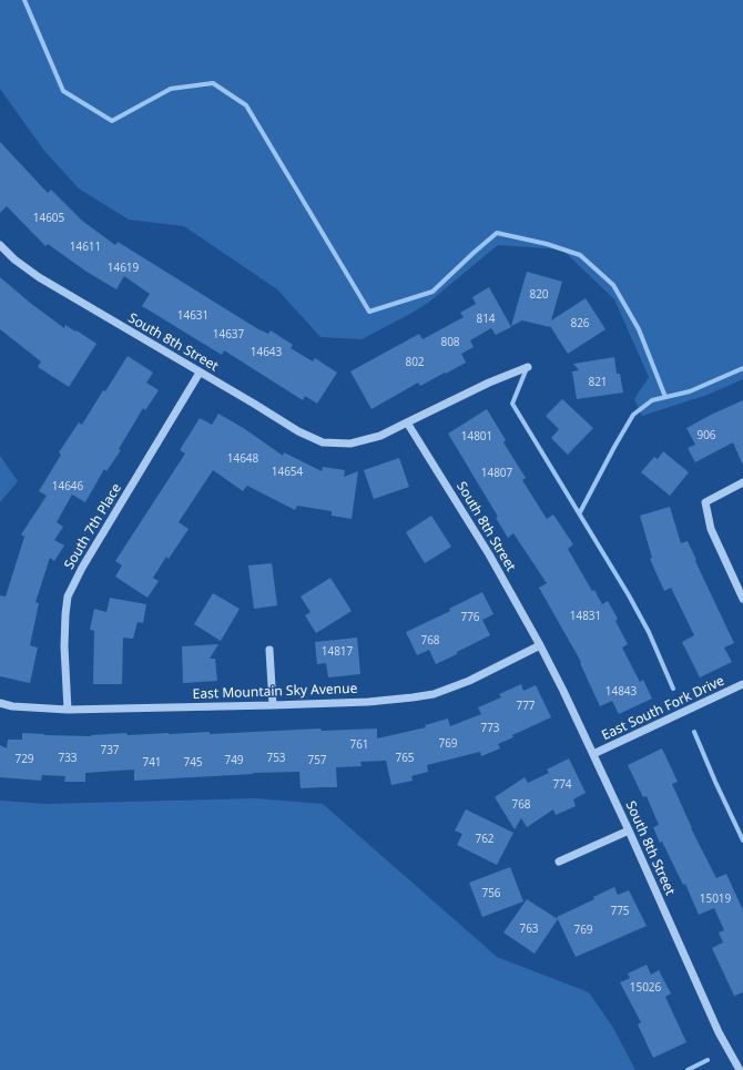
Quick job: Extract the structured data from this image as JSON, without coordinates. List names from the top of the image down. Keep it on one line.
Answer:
{"streets":{"street":["South 8th Street","South 7th Place","East Mountain Sky Avenue","East South Fork Drive"]},"crossings":[["South 8th Street","South 7th Place"],["South 8th Street","East Mountain Sky Avenue"],["South 8th Street","East South Fork Drive"],["South 7th Place","East Mountain Sky Avenue"]],"house_numbers":["14605","14611","14619","820","14631","814","826","14637","808","14643","802","821","906","14801","14648","14654","14807","14646","14831","776","768","14817","14843","777","773","769","761","737","733","753","765","729","749","757","741","745","774","768","762","756","15019","775","763","769","15026"]}
